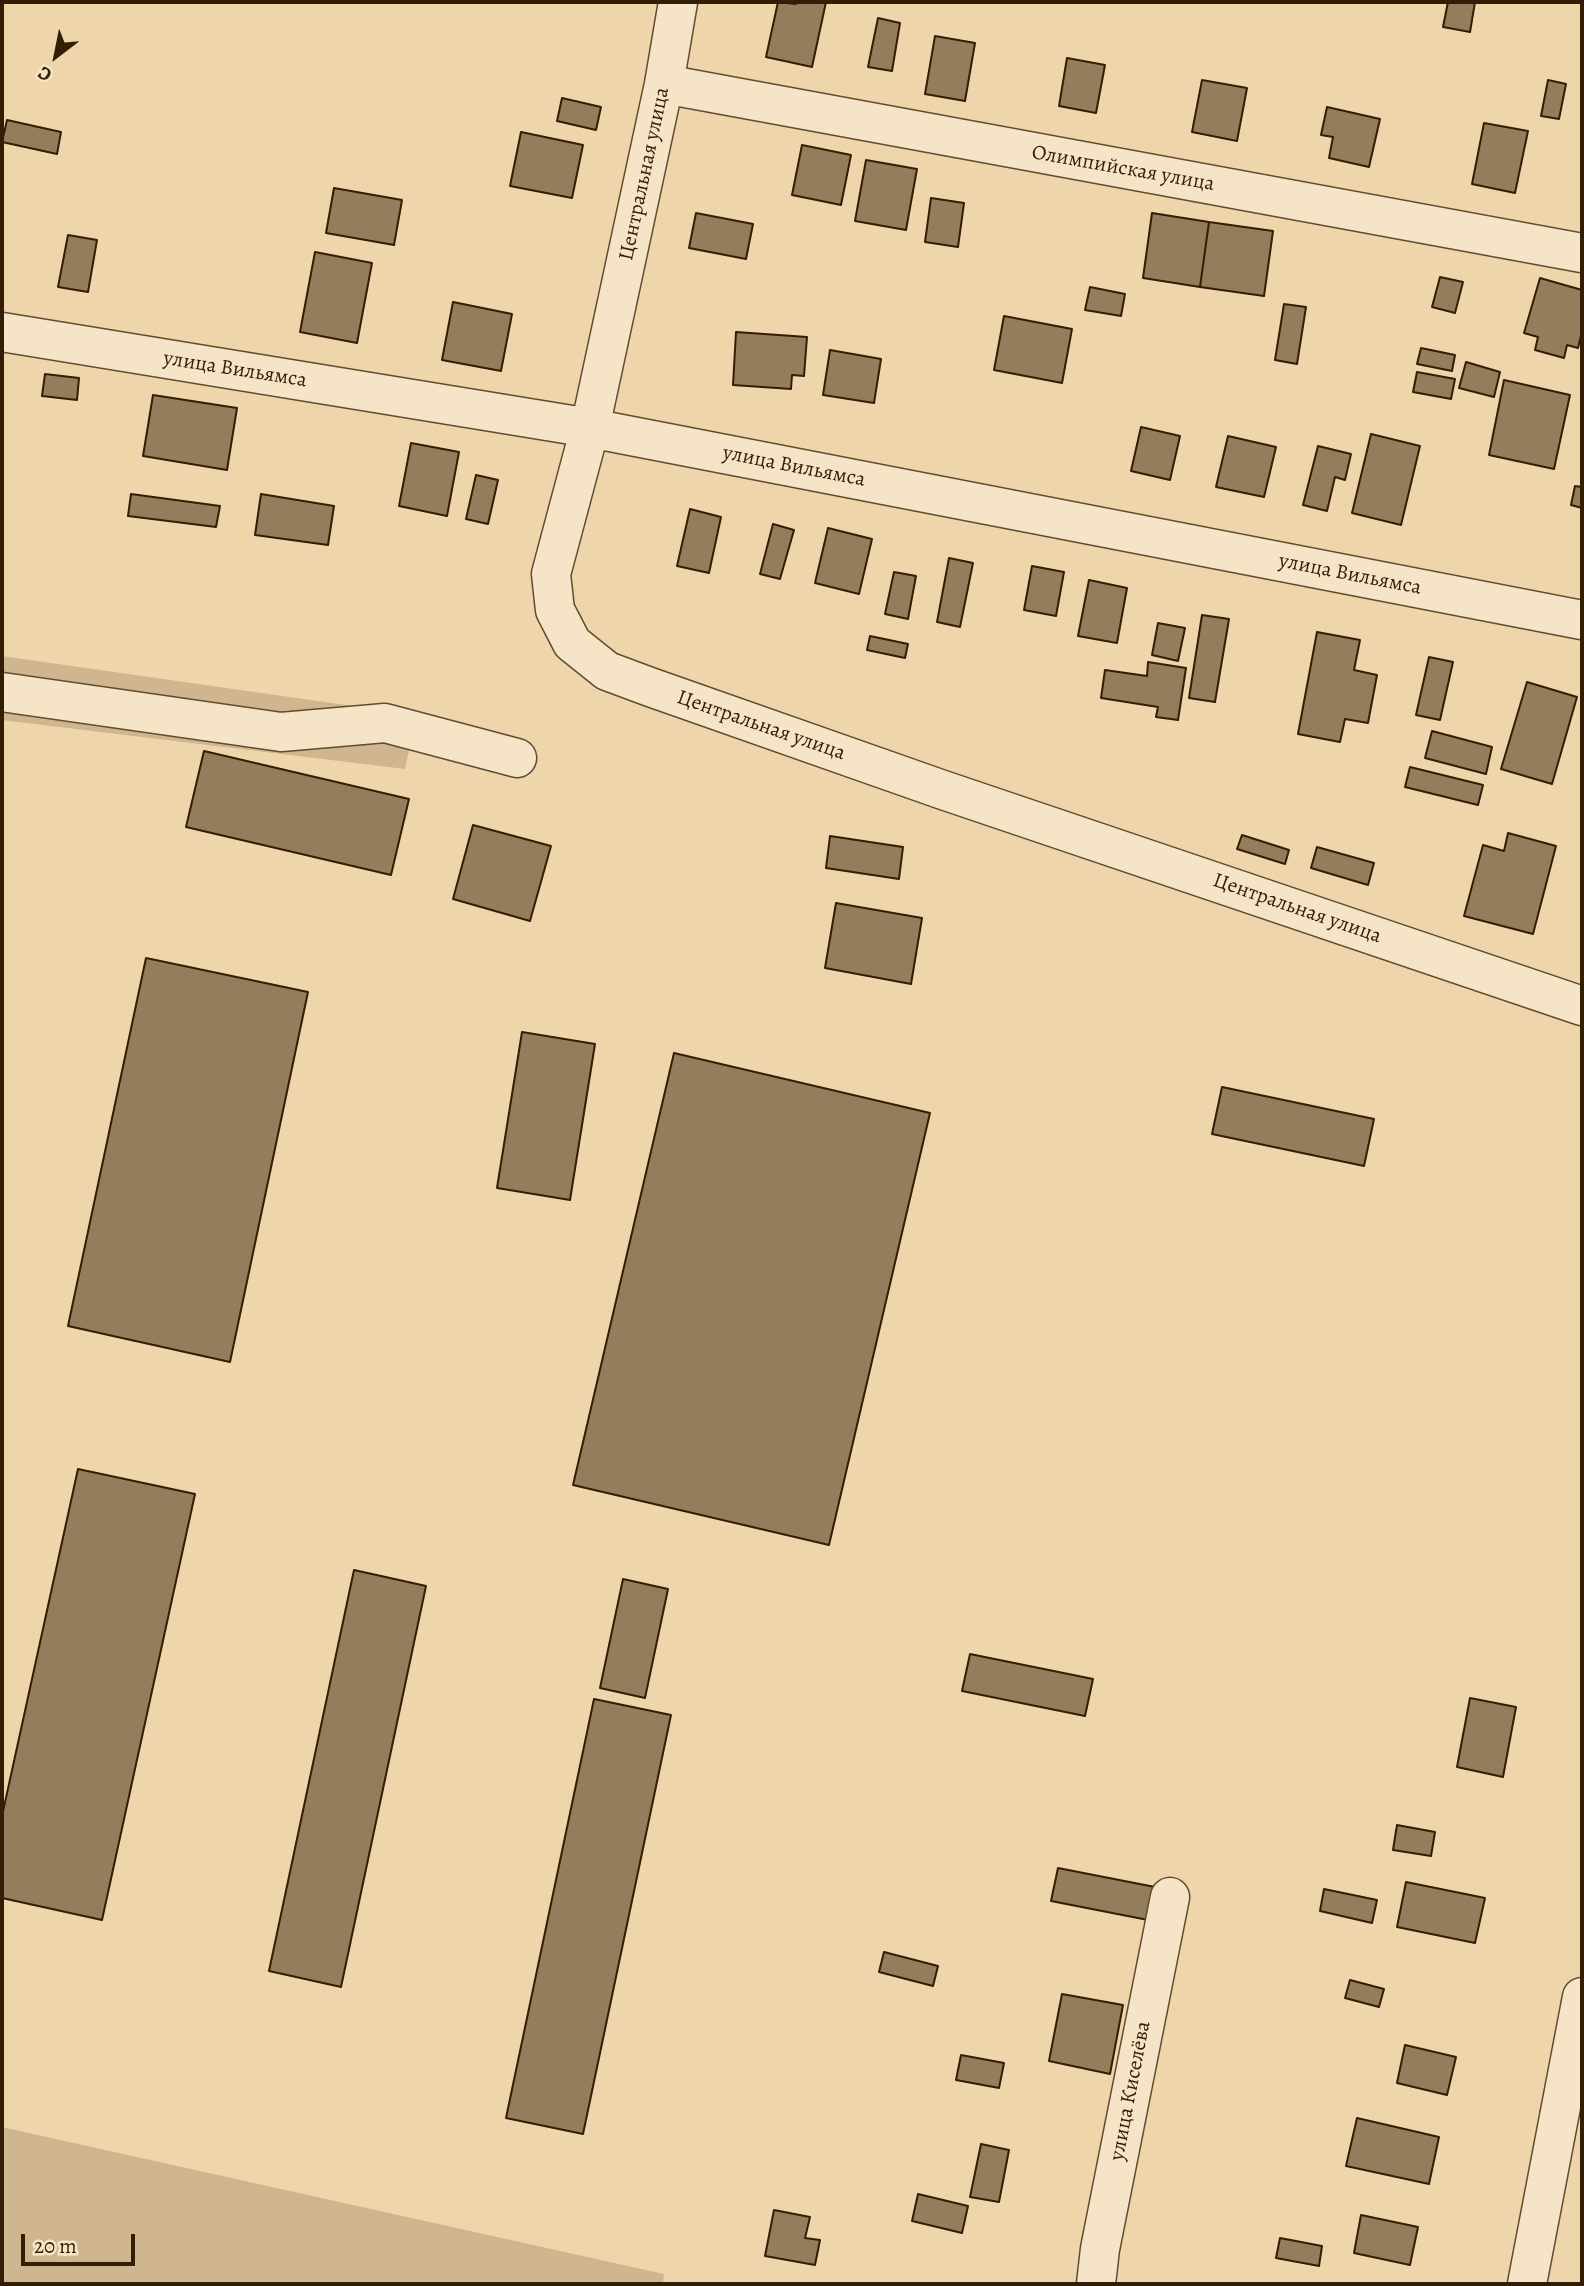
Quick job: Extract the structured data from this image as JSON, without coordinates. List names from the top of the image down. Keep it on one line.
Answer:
{"streets":{"street":["Олимпийская улица","Центральная улица","улица Вильямса","улица Киселёва"]},"crossings":[["Олимпийская улица","Центральная улица"],["Центральная улица","улица Вильямса"]],"scale_bar":"20 m","north":"bottom left"}
